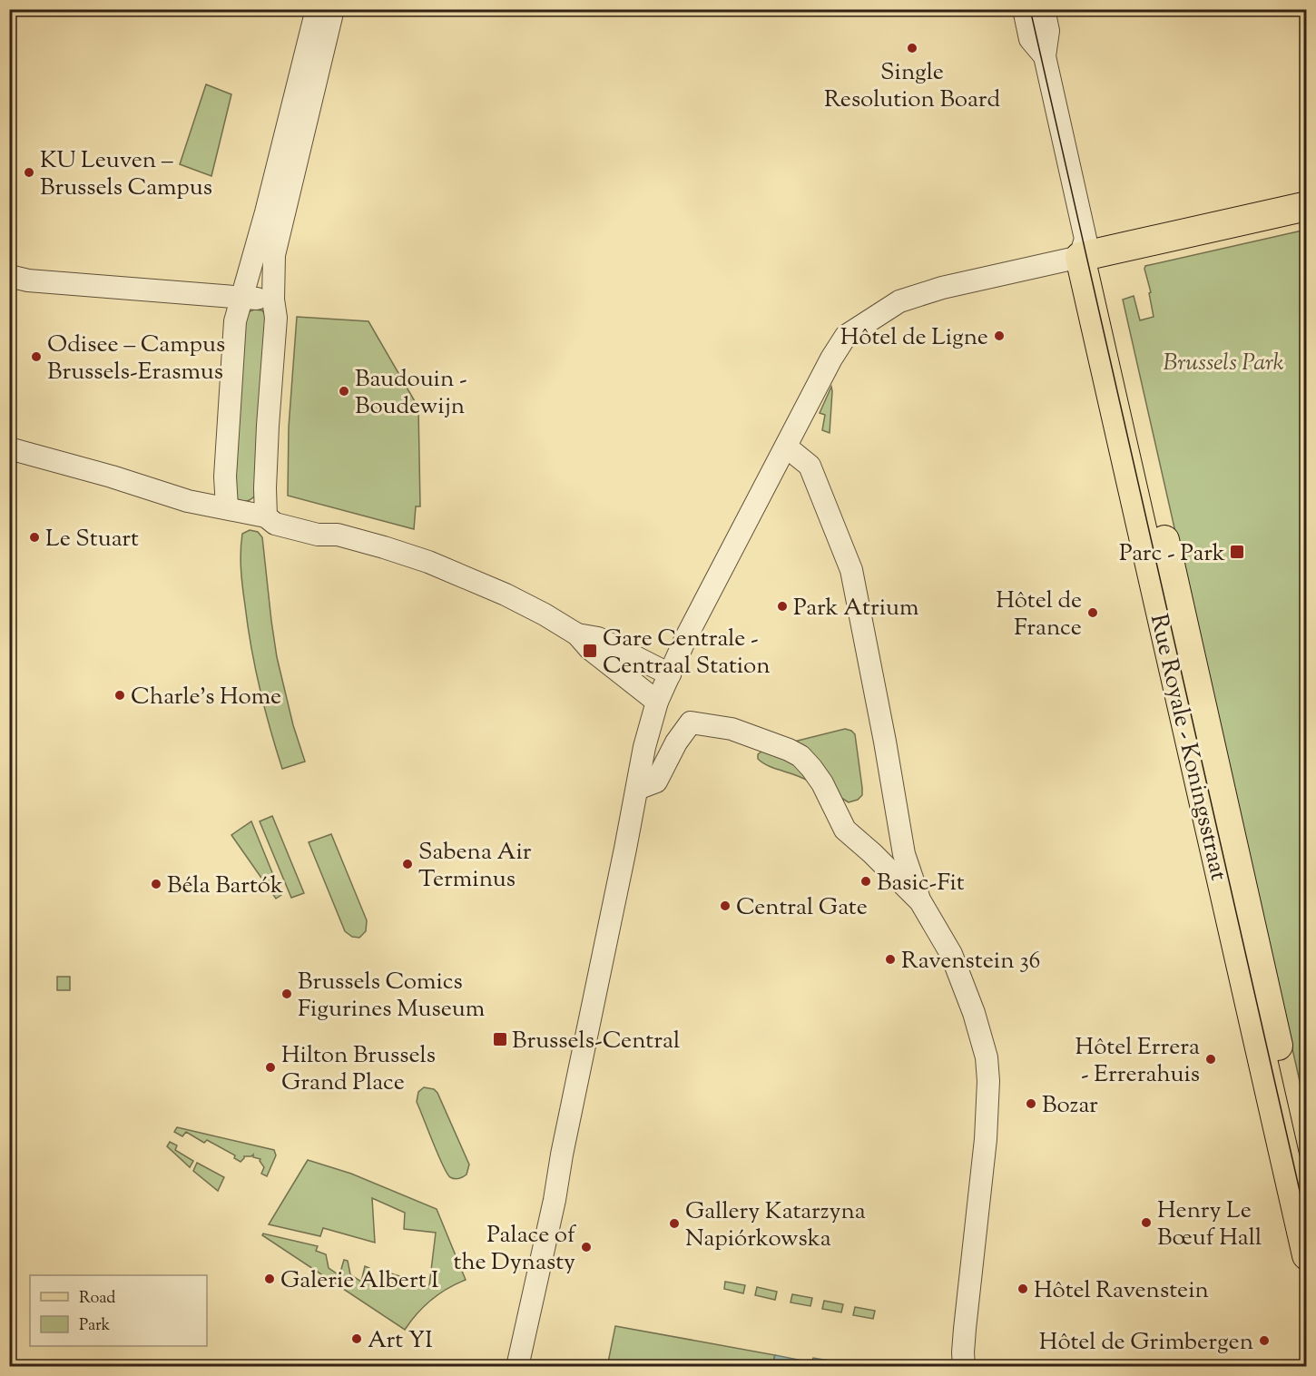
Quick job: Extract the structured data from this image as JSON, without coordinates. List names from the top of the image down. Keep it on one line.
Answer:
{"streets":{"main road":["Rue Royale - Koningsstraat"]},"parks":["Brussels Park"],"places":{"other":["Single Resolution Board","KU Leuven – Brussels Campus","Hôtel de Ligne","Odisee – Campus Brussels-Erasmus","Baudouin - Boudewijn","Le Stuart","Park Atrium","Hôtel de France","Charle's Home","Sabena Air Terminus","Basic-Fit","Béla Bartók","Central Gate","Ravenstein 36","Brussels Comics Figurines Museum","Hôtel Errera - Errerahuis","Hilton Brussels Grand Place","Bozar","Henry Le Bœuf Hall","Gallery Katarzyna Napiórkowska","Palace of the Dynasty","Galerie Albert I","Hôtel Ravenstein","Art YI","Hôtel de Grimbergen"],"transit":["Parc - Park","Gare Centrale - Centraal Station","Brussels-Central"]},"legend":["Road","Park"]}
